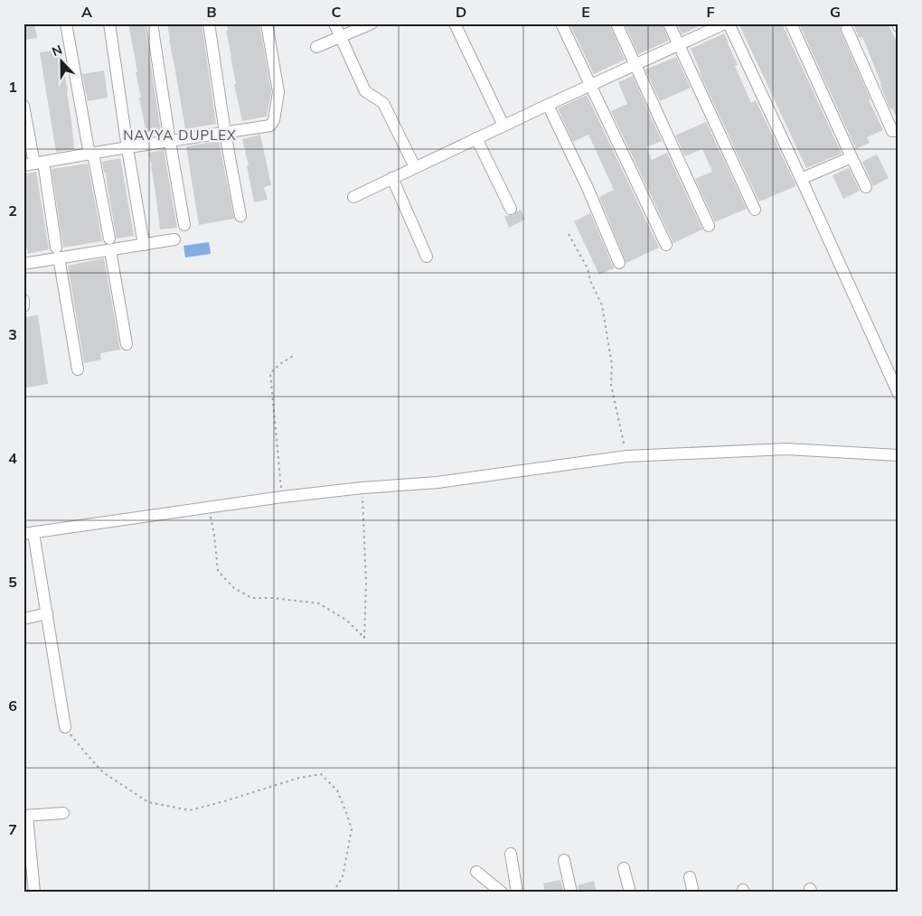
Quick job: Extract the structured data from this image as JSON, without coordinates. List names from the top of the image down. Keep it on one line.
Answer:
{"districts":["NAVYA DUPLEX"],"north":"top","grid":{"columns":["A","B","C","D","E","F","G"],"rows":["1","2","3","4","5","6","7"]}}
